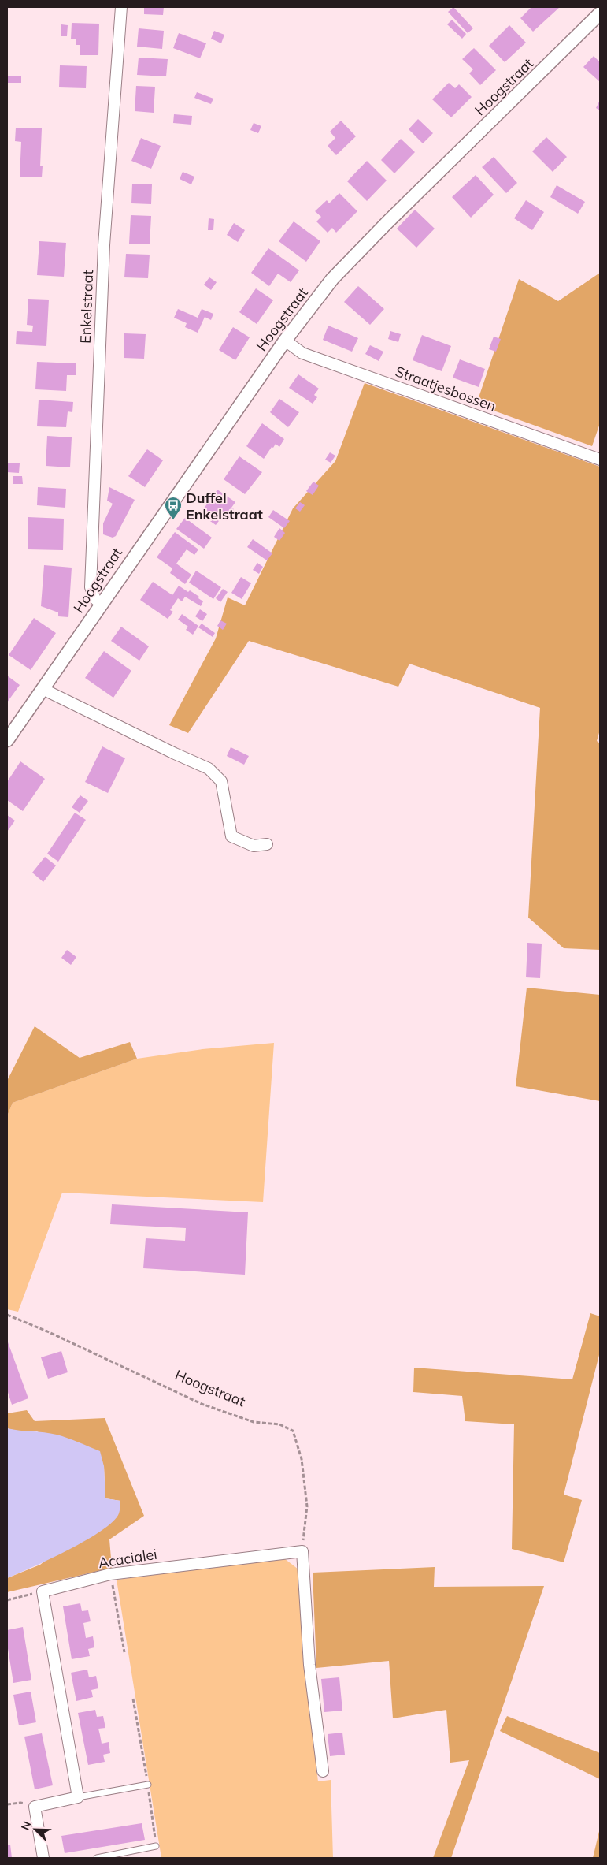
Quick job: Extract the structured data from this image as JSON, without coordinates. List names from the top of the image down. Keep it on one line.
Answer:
{"streets":{"street":["Hoogstraat","Enkelstraat","Straatjesbossen","Acacialei"]},"crossings":[["Hoogstraat","Enkelstraat"],["Hoogstraat","Straatjesbossen"],["Hoogstraat","Acacialei"]],"places":{"bus stop":["Duffel Enkelstraat"]},"north":"top left"}
